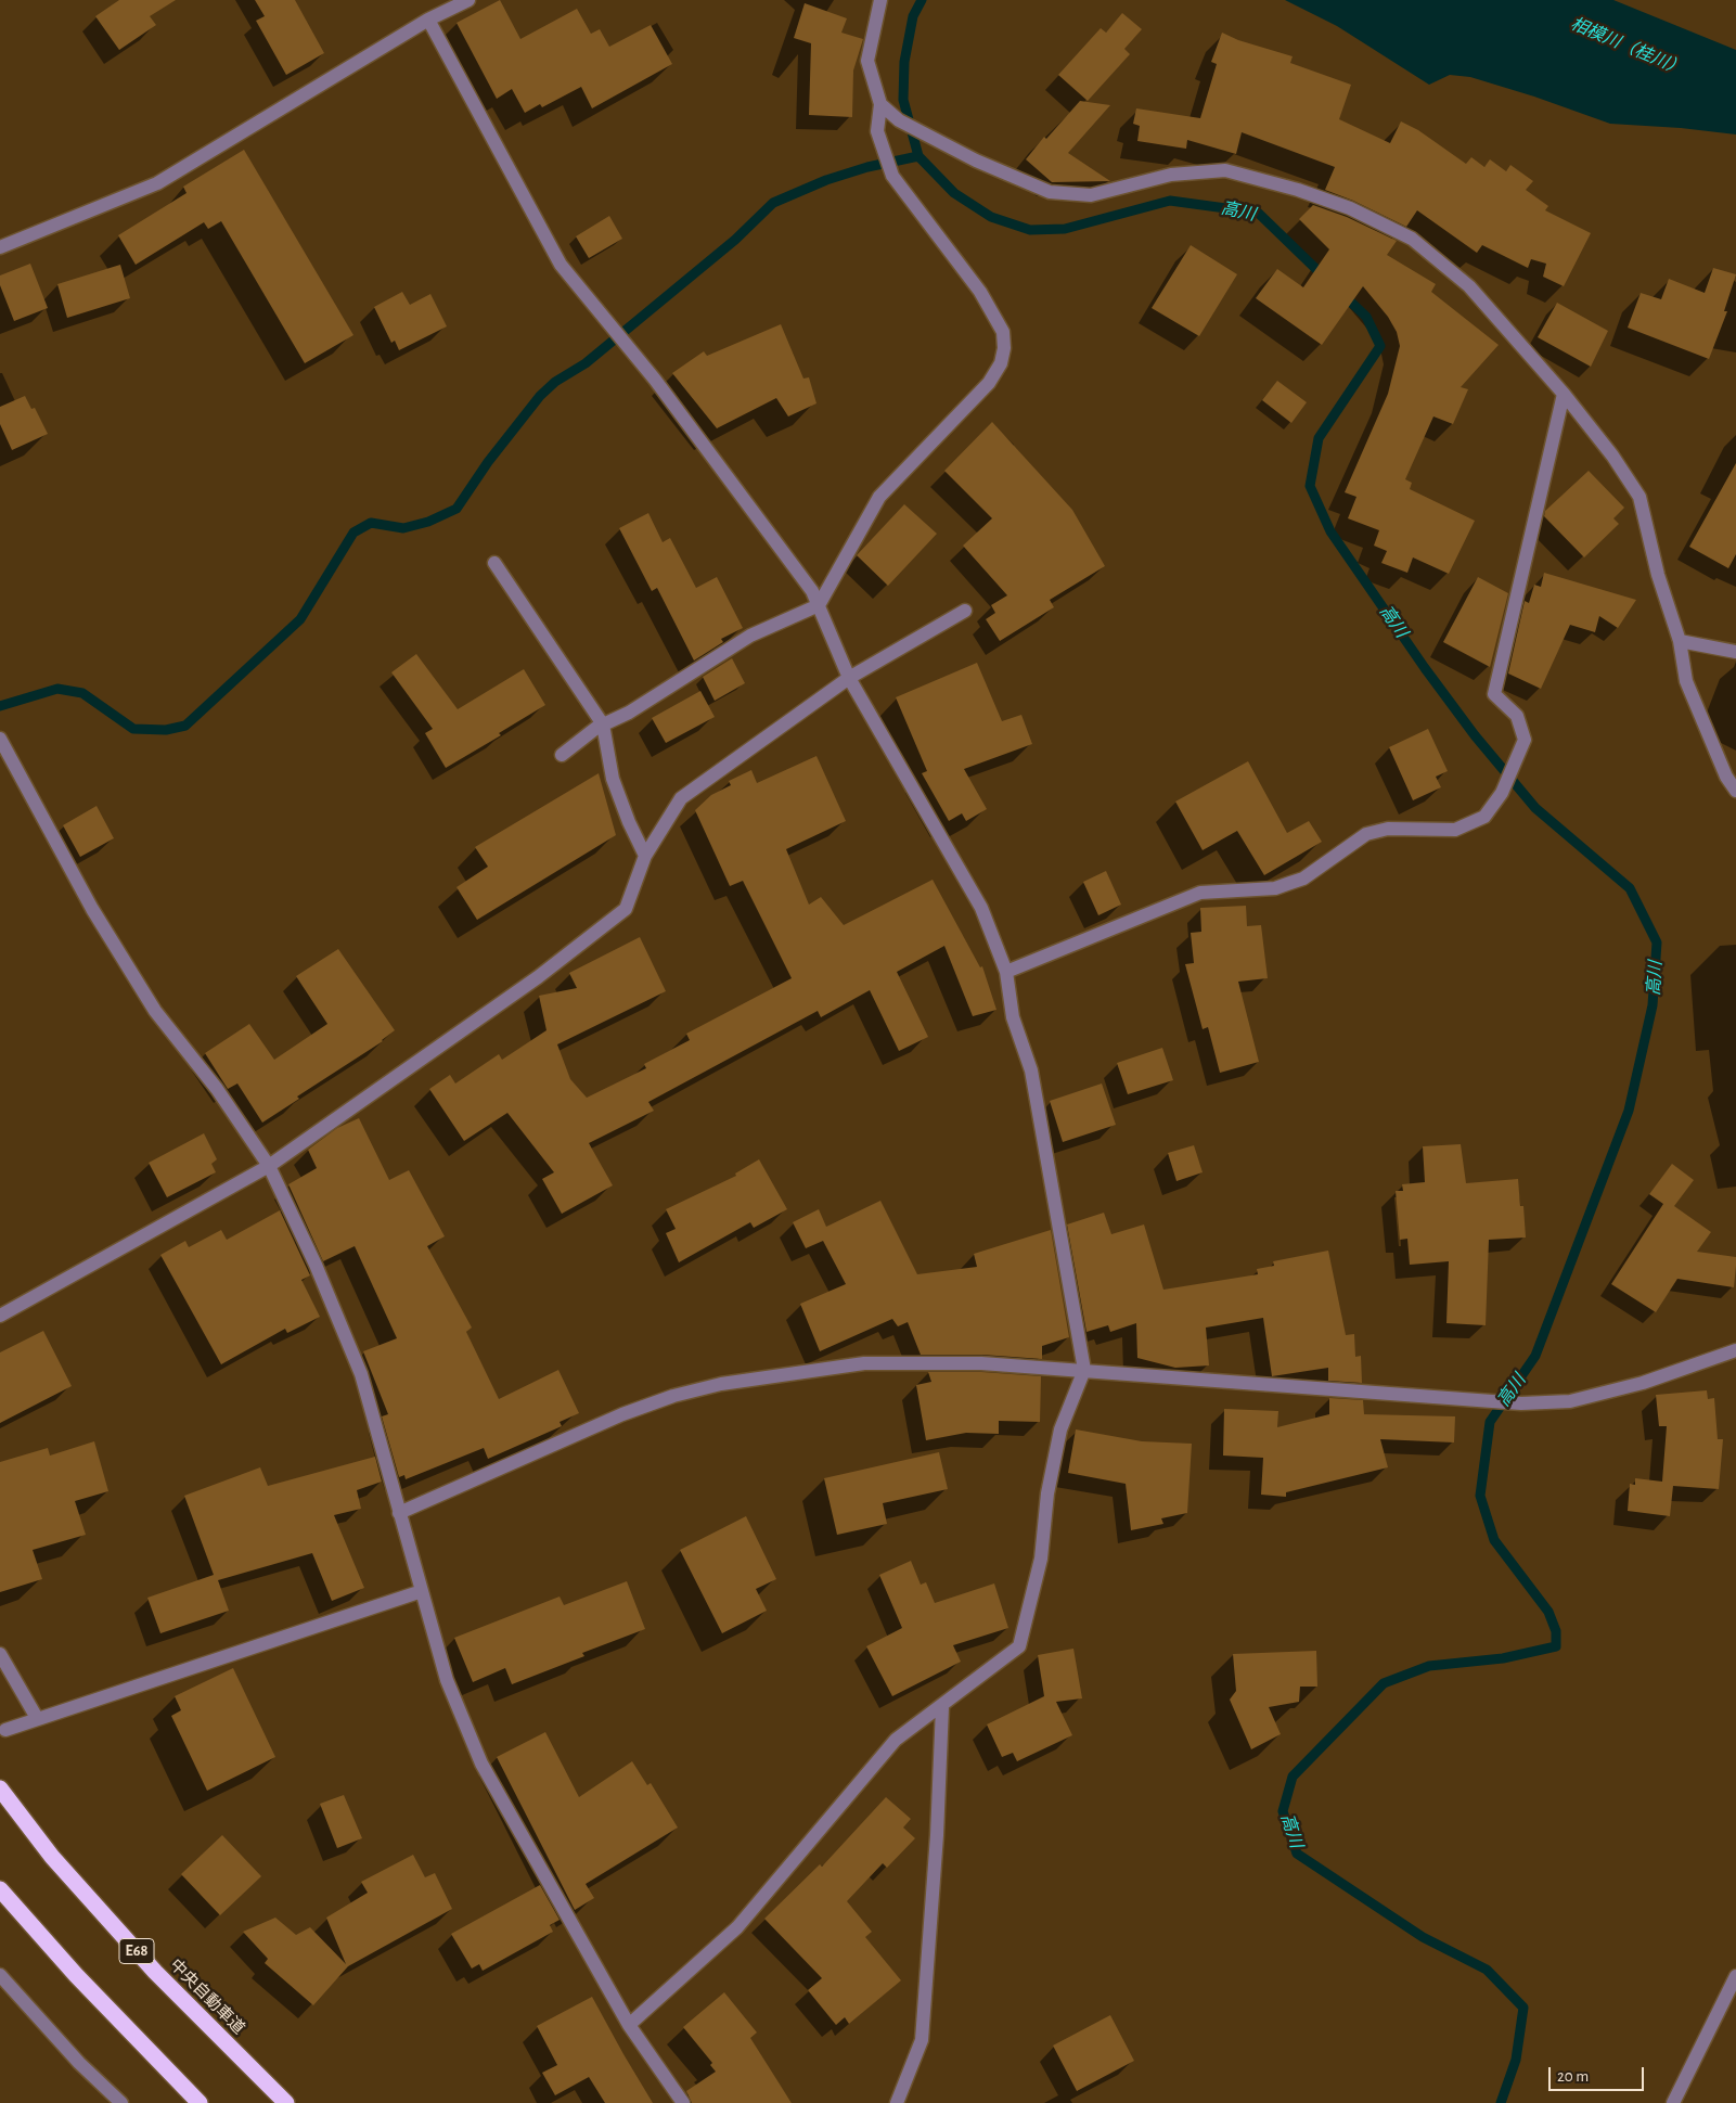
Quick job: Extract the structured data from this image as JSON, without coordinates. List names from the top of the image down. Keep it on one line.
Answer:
{"streets":{"highway":["E68","中央自動車道"]},"water":["相模川（桂川）","高川"],"scale_bar":"20 m"}
